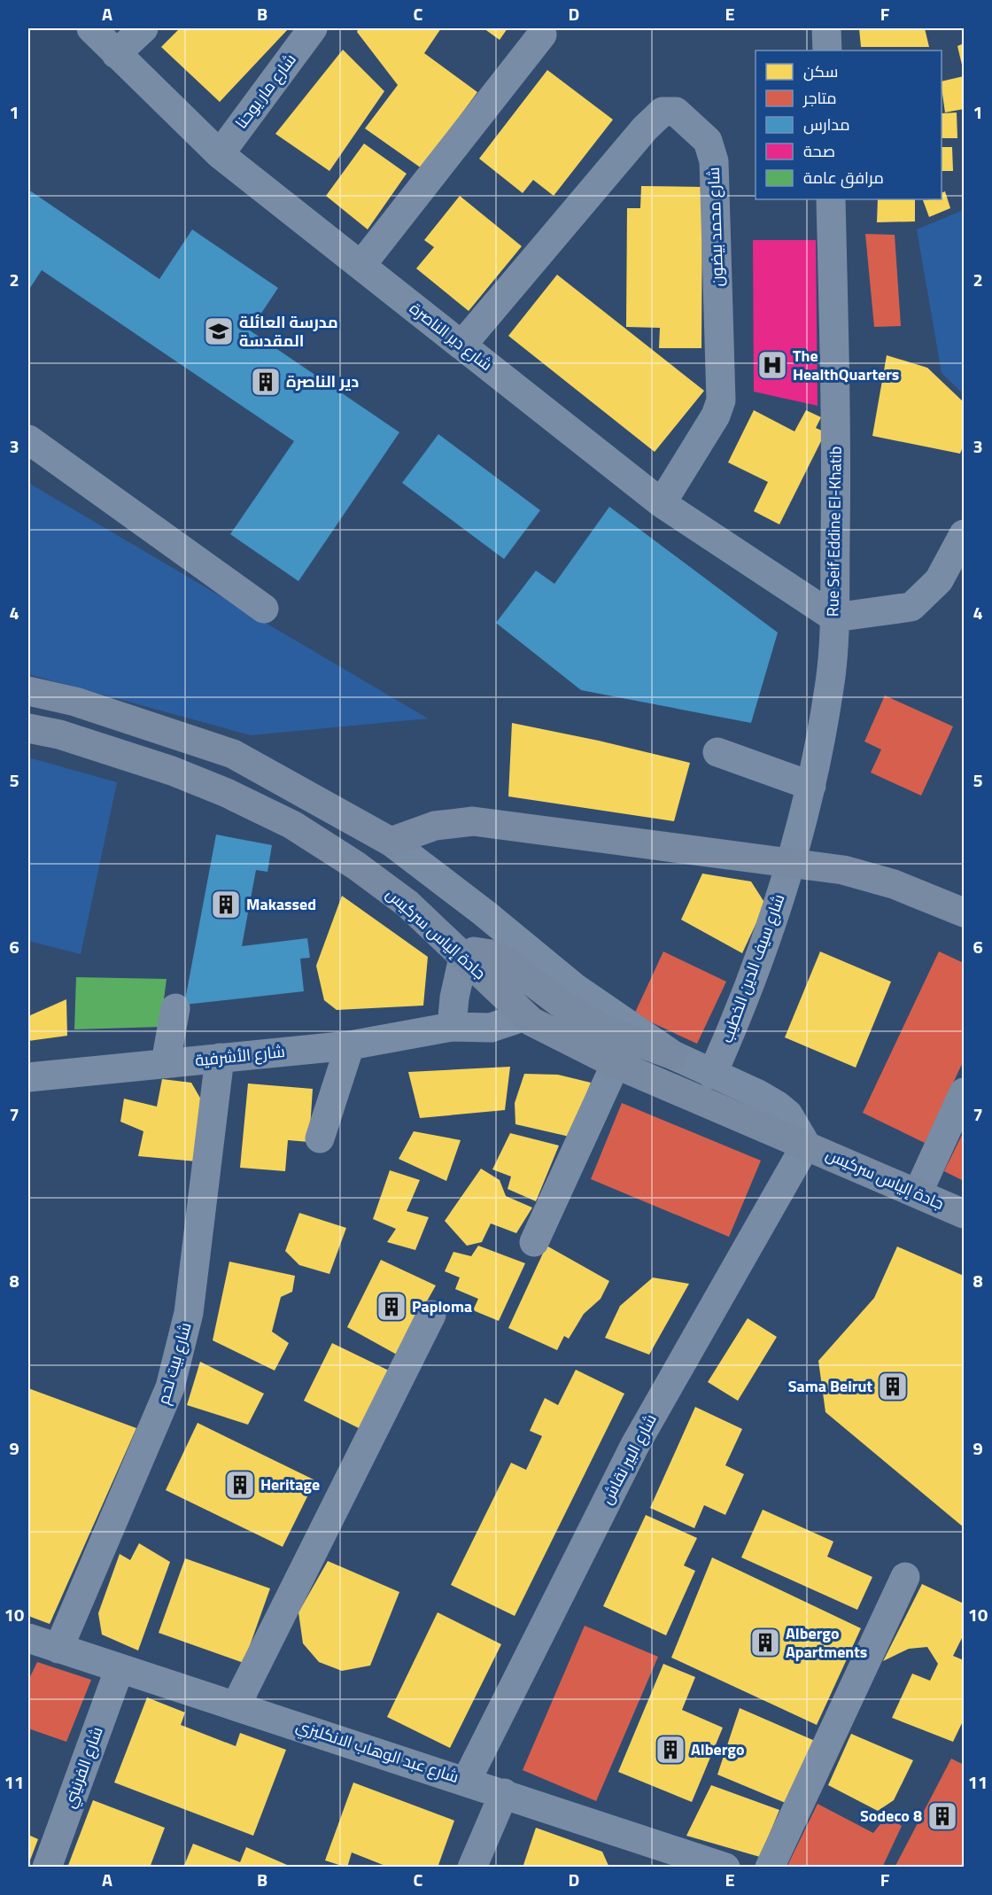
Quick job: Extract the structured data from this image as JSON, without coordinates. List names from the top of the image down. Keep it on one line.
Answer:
{"streets":{"main road":["جادة إلياس سركيس"],"street":["شارع مار يوحنا","شارع محمد بيضون","شارع دير الناصرة","Rue Seif Eddine El-Khatib","شارع سيف الدين الخطيب","شارع الأشرفية","شارع بيت لحم","شارع البير نقاش","شارع عبد الوهاب الانكليزي","شارع الفرنيني"]},"crossings":[["شارع مار يوحنا","شارع دير الناصرة"],["شارع محمد بيضون","شارع دير الناصرة"],["شارع دير الناصرة","Rue Seif Eddine El-Khatib"],["Rue Seif Eddine El-Khatib","شارع سيف الدين الخطيب"],["جادة إلياس سركيس","شارع سيف الدين الخطيب"],["جادة إلياس سركيس","شارع الأشرفية"],["جادة إلياس سركيس","شارع البير نقاش"],["شارع الأشرفية","شارع بيت لحم"],["شارع بيت لحم","شارع عبد الوهاب الانكليزي"],["شارع البير نقاش","شارع عبد الوهاب الانكليزي"],["شارع عبد الوهاب الانكليزي","شارع الفرنيني"]],"places":{"school or university":["مدرسة العائلة المقدسة"],"hospital":["The HealthQuarters"],"building":["دير الناصرة","Makassed","Paploma","Sama Beirut","Heritage","Albergo Apartments","Albergo","Sodeco 8"]},"legend":["سكن","متاجر","مدارس","صحة","مرافق عامة"],"grid":{"columns":["A","B","C","D","E","F"],"rows":["1","2","3","4","5","6","7","8","9","10","11"]}}
